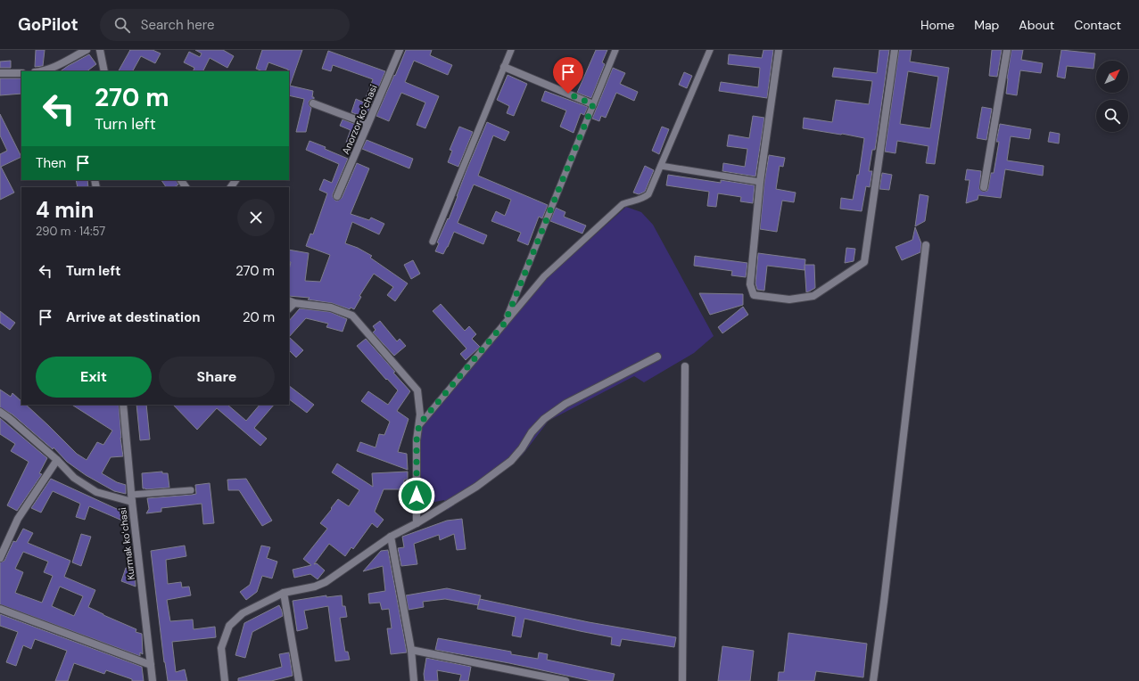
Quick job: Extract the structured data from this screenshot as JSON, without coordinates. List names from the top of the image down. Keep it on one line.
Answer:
{"streets":{"street":["Anorzor koʻchasi","Kurmak koʻchasi"]},"north":"top right","page":{"header":"GoPilot","search":"Search here","nav":["Home","Map","About","Contact"],"turn":["270 m","Turn left"],"then":"Then","heading":["4 min","290 m · 14:57"],"list":[{"name":"Turn left","value":"270 m"},{"name":"Arrive at destination","value":"20 m"}],"buttons":["Exit","Share"]}}
